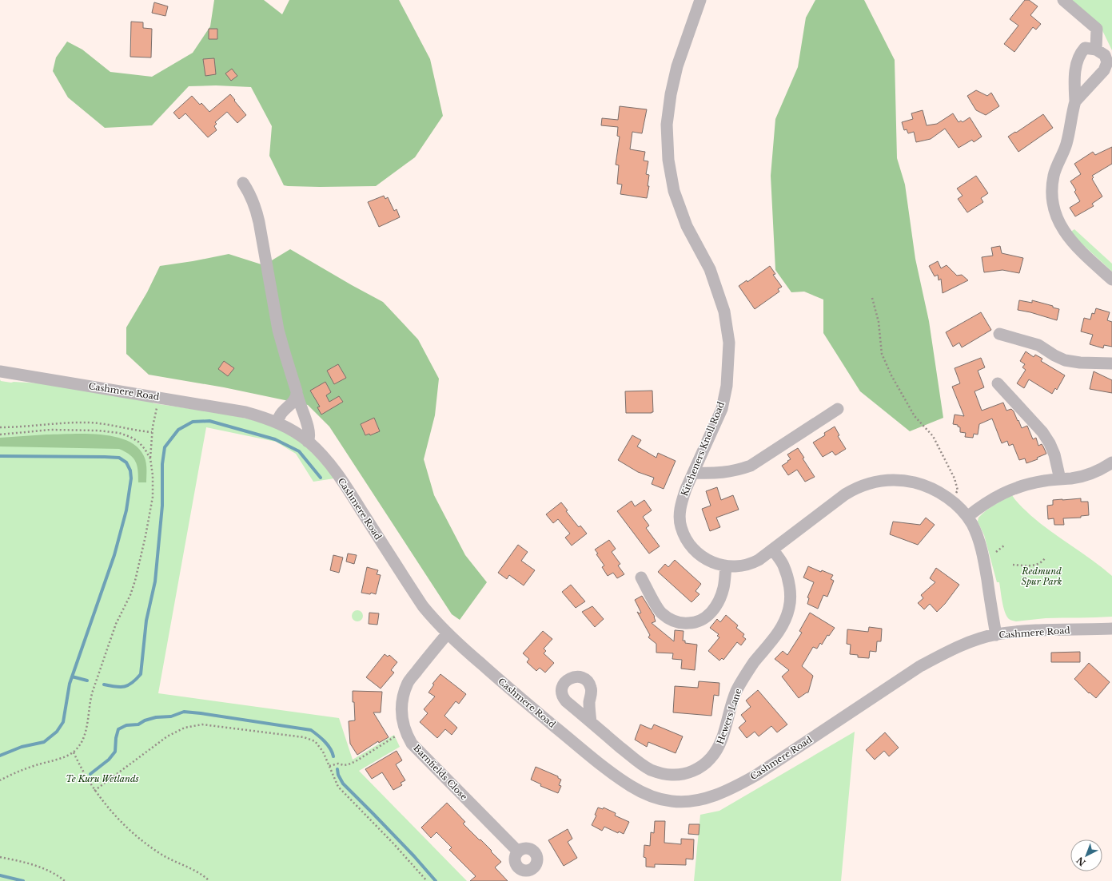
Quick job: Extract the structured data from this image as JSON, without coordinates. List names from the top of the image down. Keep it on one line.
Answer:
{"streets":{"street":["Cashmere Road","Kitcheners Knoll Road","Hewers Lane","Barnfields Close"]},"crossings":[["Cashmere Road","Kitcheners Knoll Road"],["Cashmere Road","Barnfields Close"],["Kitcheners Knoll Road","Hewers Lane"]],"parks":["Redmund Spur Park","Te Kuru Wetlands"],"north":"bottom left"}
